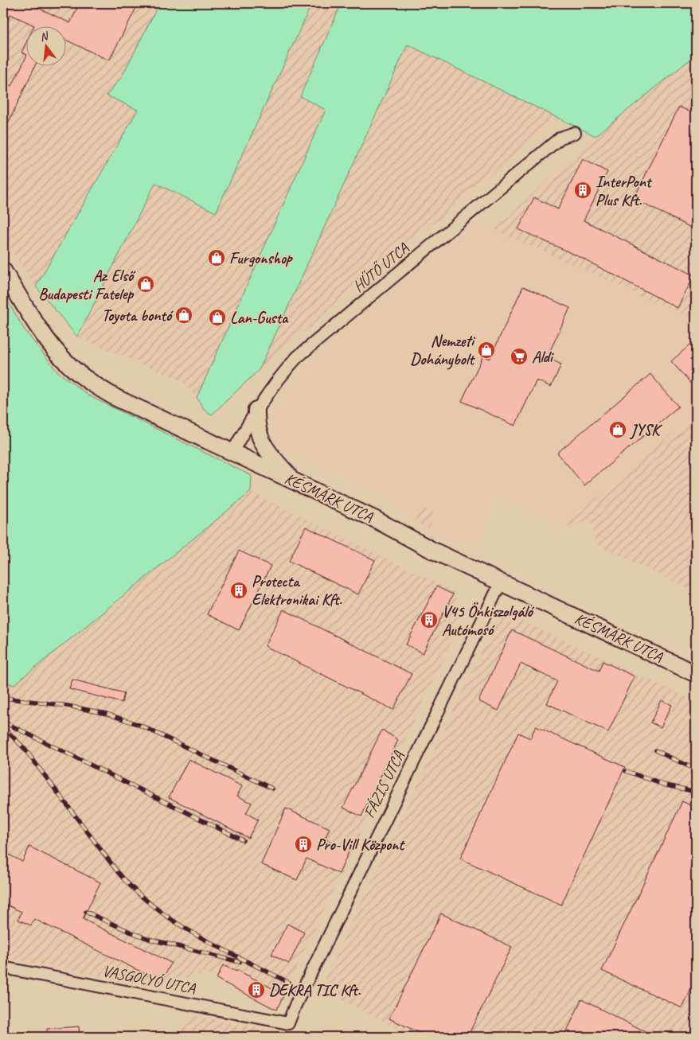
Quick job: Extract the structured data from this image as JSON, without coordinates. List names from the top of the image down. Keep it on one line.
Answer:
{"streets":{"street":["HŰTŐ UTCA","KÉSMÁRK UTCA","FÁZIS UTCA","VASGOLYÓ UTCA"]},"crossings":[["HŰTŐ UTCA","KÉSMÁRK UTCA"],["KÉSMÁRK UTCA","FÁZIS UTCA"],["FÁZIS UTCA","VASGOLYÓ UTCA"]],"places":{"building":["InterPont Plus Kft.","Protecta Elektronikai Kft.","V45 Önkiszolgáló Autómosó","Pro-Vill Központ","DEKRA TIC Kft."],"shop":["Furgonshop","Az Első Budapesti Fatelep","Toyota bontó","Lan-Gusta","Nemzeti Dohánybolt","JYSK"],"supermarket":["Aldi"]},"north":"top"}
